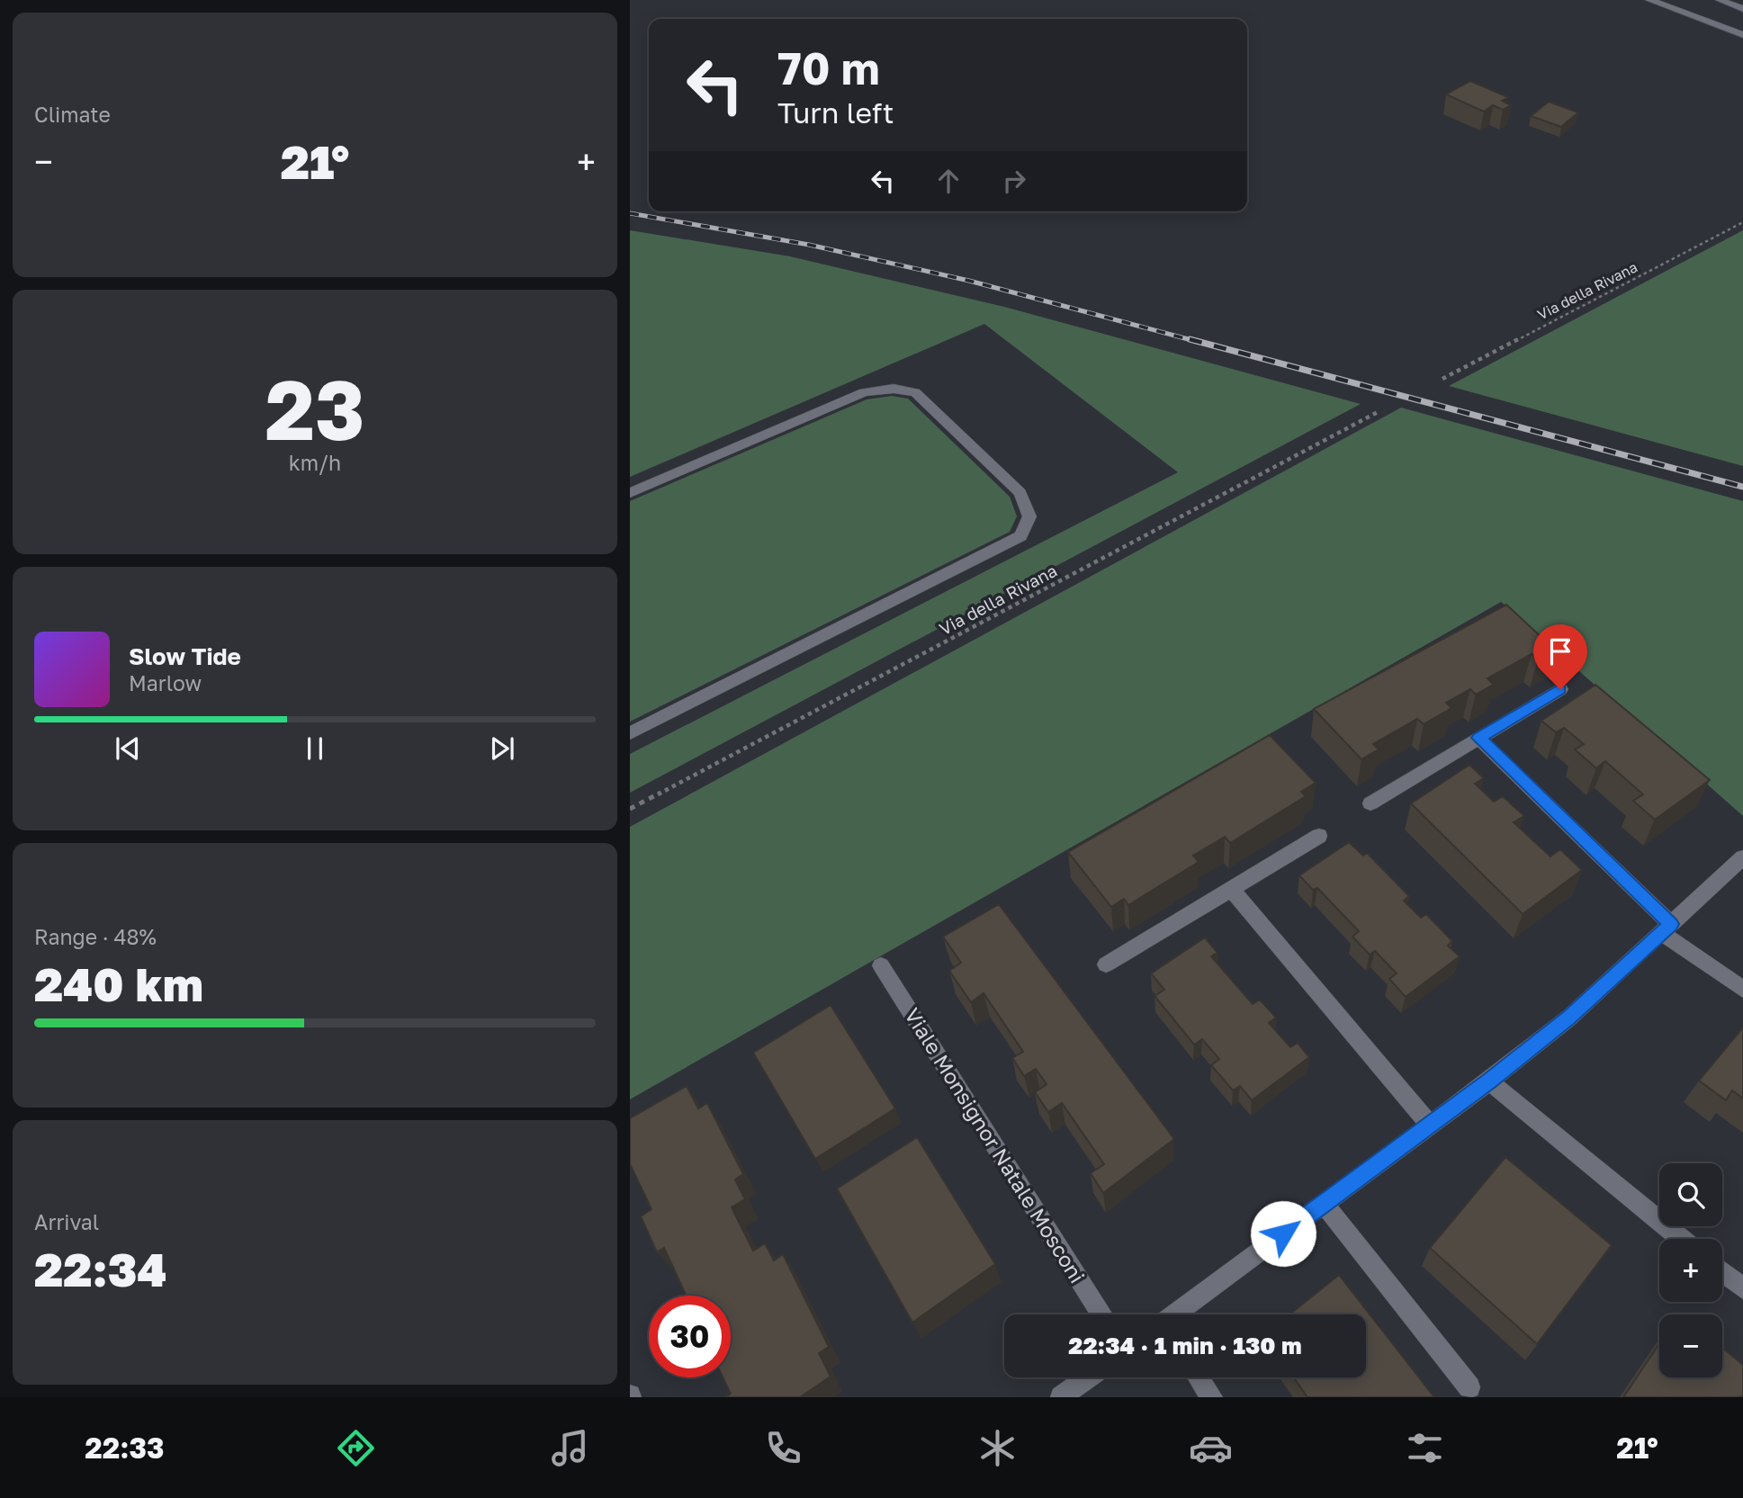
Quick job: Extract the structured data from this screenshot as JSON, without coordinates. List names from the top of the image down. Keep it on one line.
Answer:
{"streets":{"street":["Viale Monsignor Natale Mosconi"],"path":["Via della Rivana"]},"page":{"tile":["Climate",["23","km/h"],["Range · 48%","240 km"],["Arrival","22:34"]],"turn":["70 m","Turn left"],"heat":["−","21°","+"],"song":["Slow Tide","Marlow"],"map_buttons":["+","−"],"limit":"30","trip":"22:34 · 1 min · 130 m","tabs":["22:33","21°"]}}
